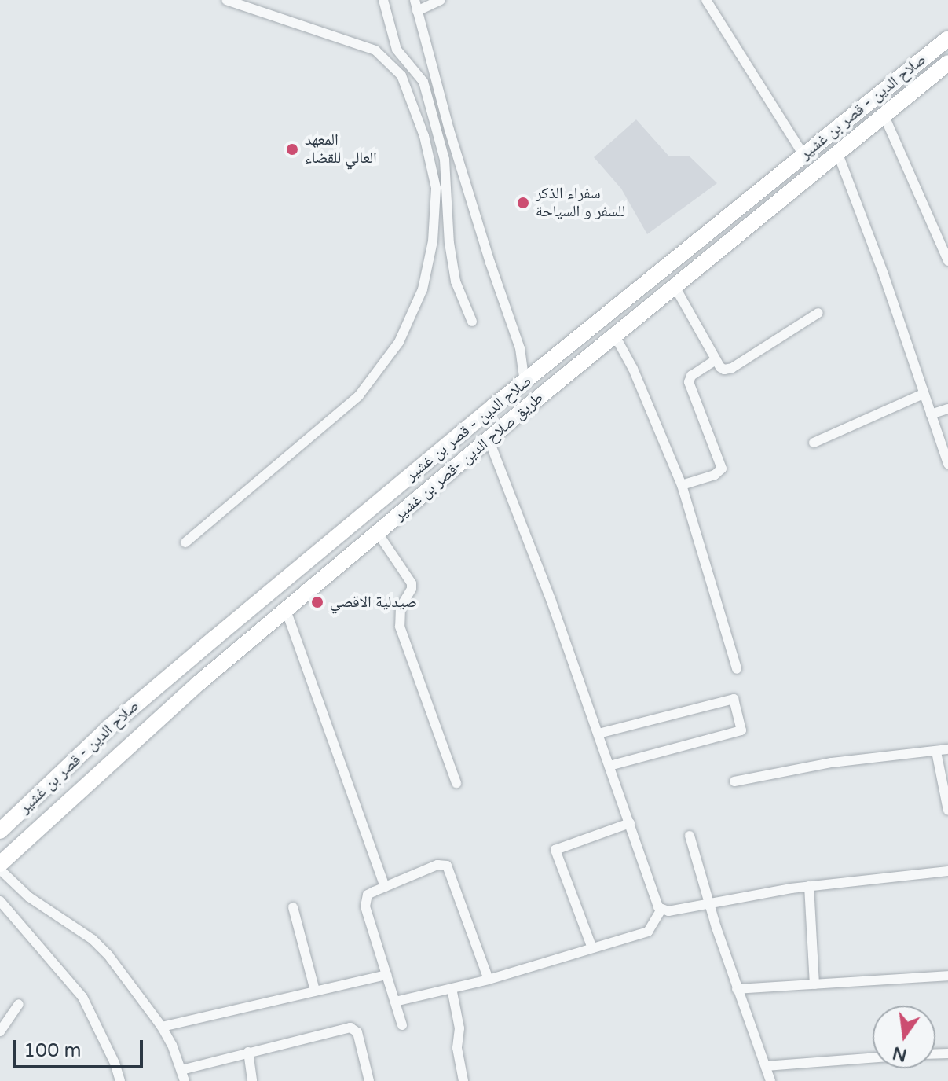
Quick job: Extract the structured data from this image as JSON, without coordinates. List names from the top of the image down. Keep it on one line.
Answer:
{"streets":{"highway":["صلاح الدين - قصر بن غشير","طريق صلاح الدين -قصر بن غشير"]},"places":["المعهد العالي للقضاء","سفراء الذكر للسفر و السياحة","صيدلية الاقصي"],"scale_bar":"100 m","north":"bottom"}
